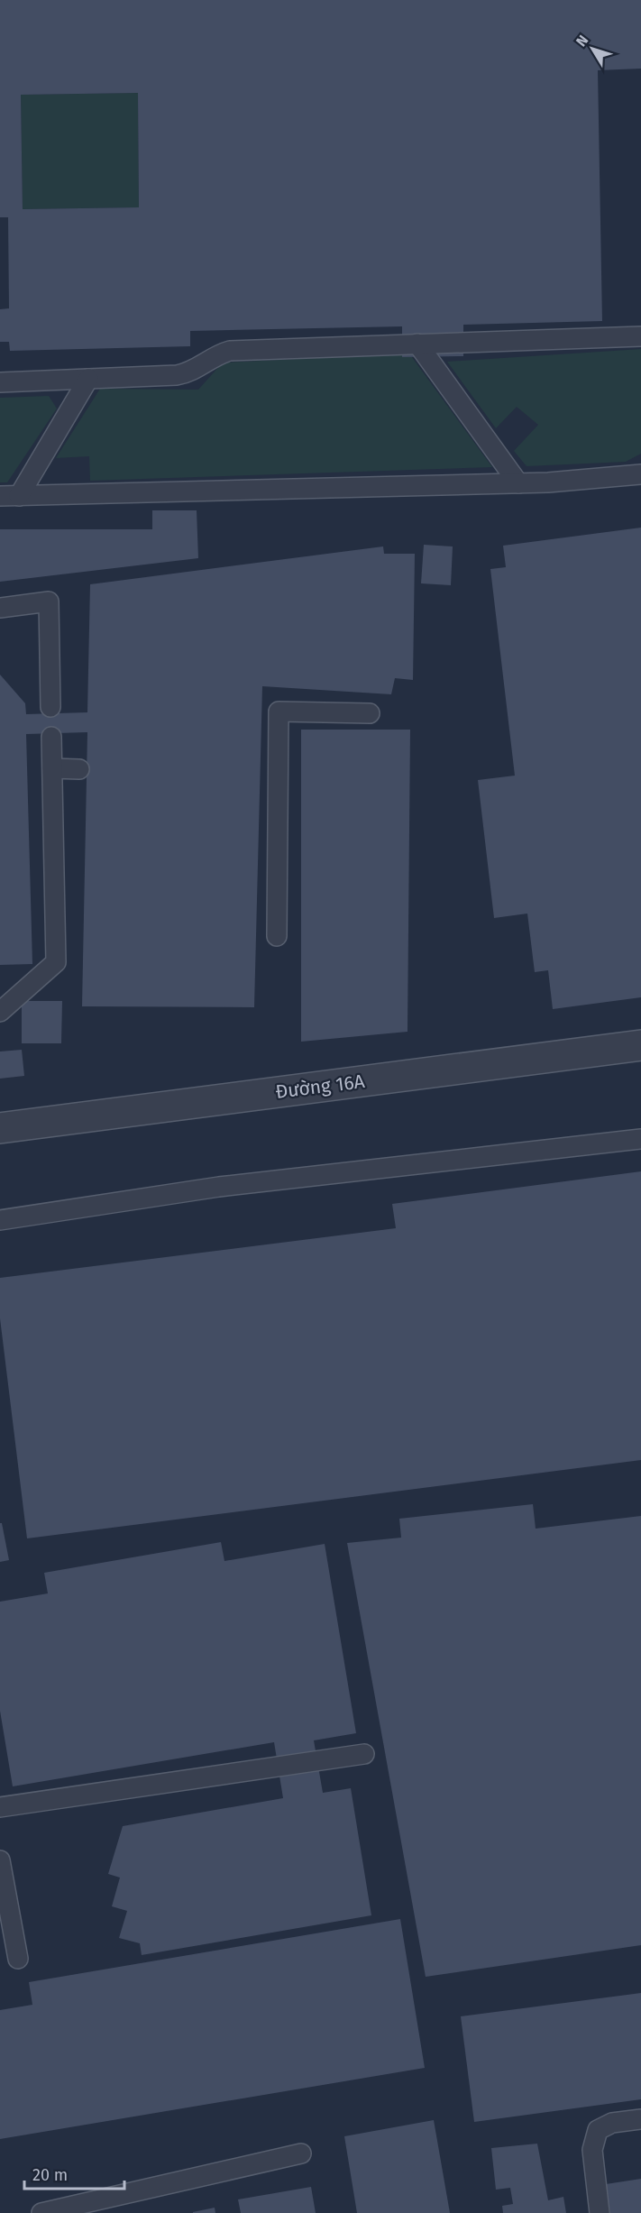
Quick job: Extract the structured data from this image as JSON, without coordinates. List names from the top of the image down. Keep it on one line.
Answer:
{"streets":{"street":["Đường 16A"]},"scale_bar":"20 m","north":"top left"}
